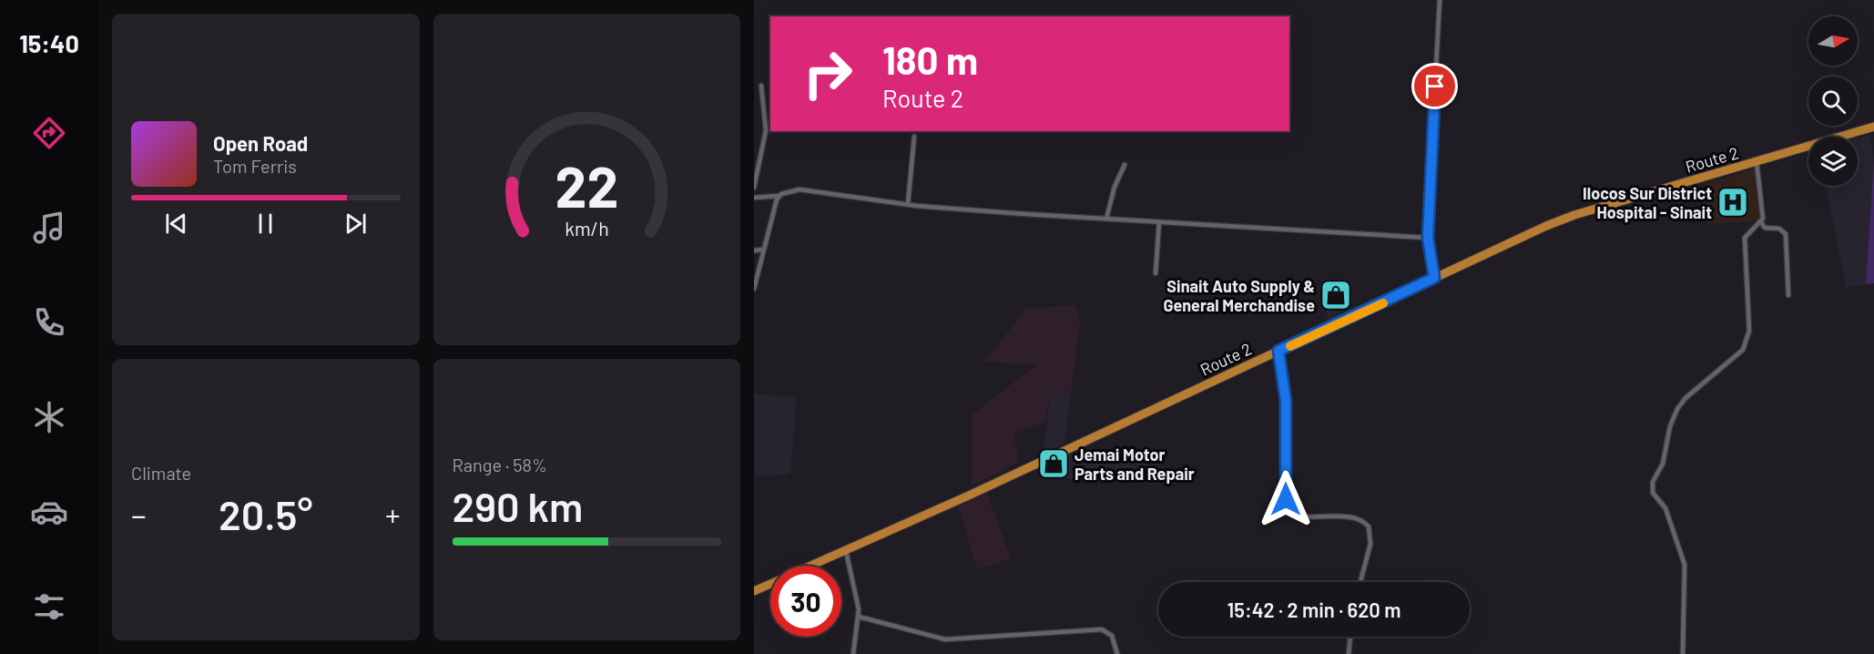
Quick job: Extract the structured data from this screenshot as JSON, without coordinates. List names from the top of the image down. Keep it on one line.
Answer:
{"streets":{"highway":["Route 2"]},"places":{"hospital":["Ilocos Sur District Hospital - Sinait"],"shop":["Sinait Auto Supply & General Merchandise","Jemai Motor Parts and Repair"]},"north":"right","page":{"tabs":"15:40","turn":["180 m","Route 2"],"song":["Open Road","Tom Ferris"],"tile":["Climate",["Range · 58%","290 km"]],"heat":["−","20.5°","+"],"limit":"30","trip":"15:42 · 2 min · 620 m","gauge":["22","km/h"]}}
